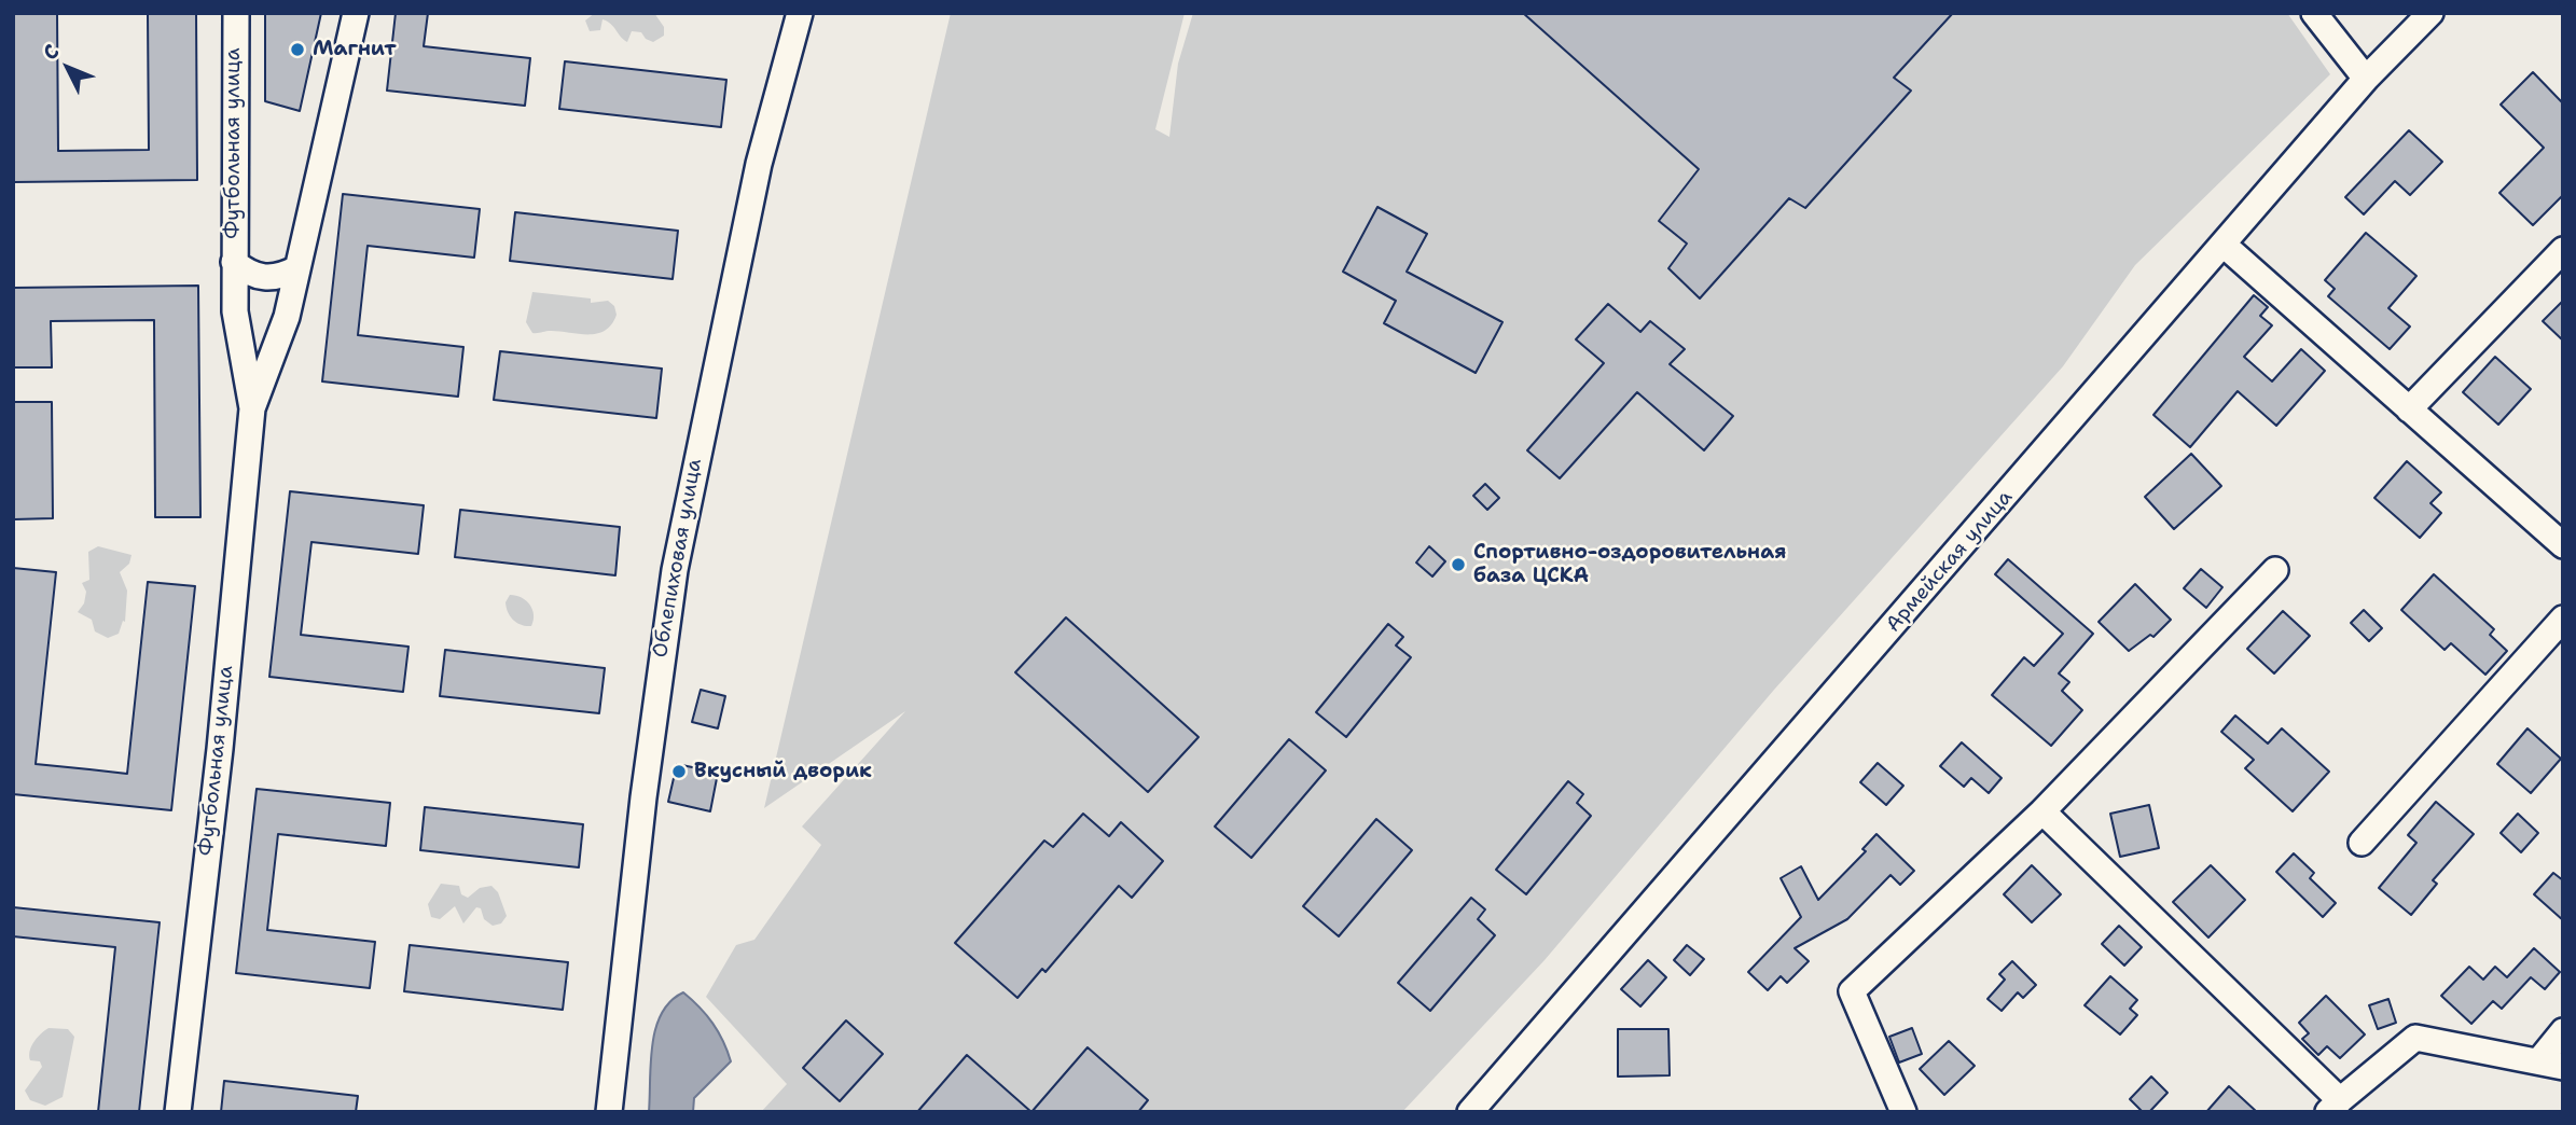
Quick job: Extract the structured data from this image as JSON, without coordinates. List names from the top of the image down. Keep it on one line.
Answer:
{"streets":{"street":["Футбольная улица","Облепиховая улица","Армейская улица"]},"places":["Магнит","Спортивно-оздоровительная база ЦСКА","Вкусный дворик"],"north":"top left"}
